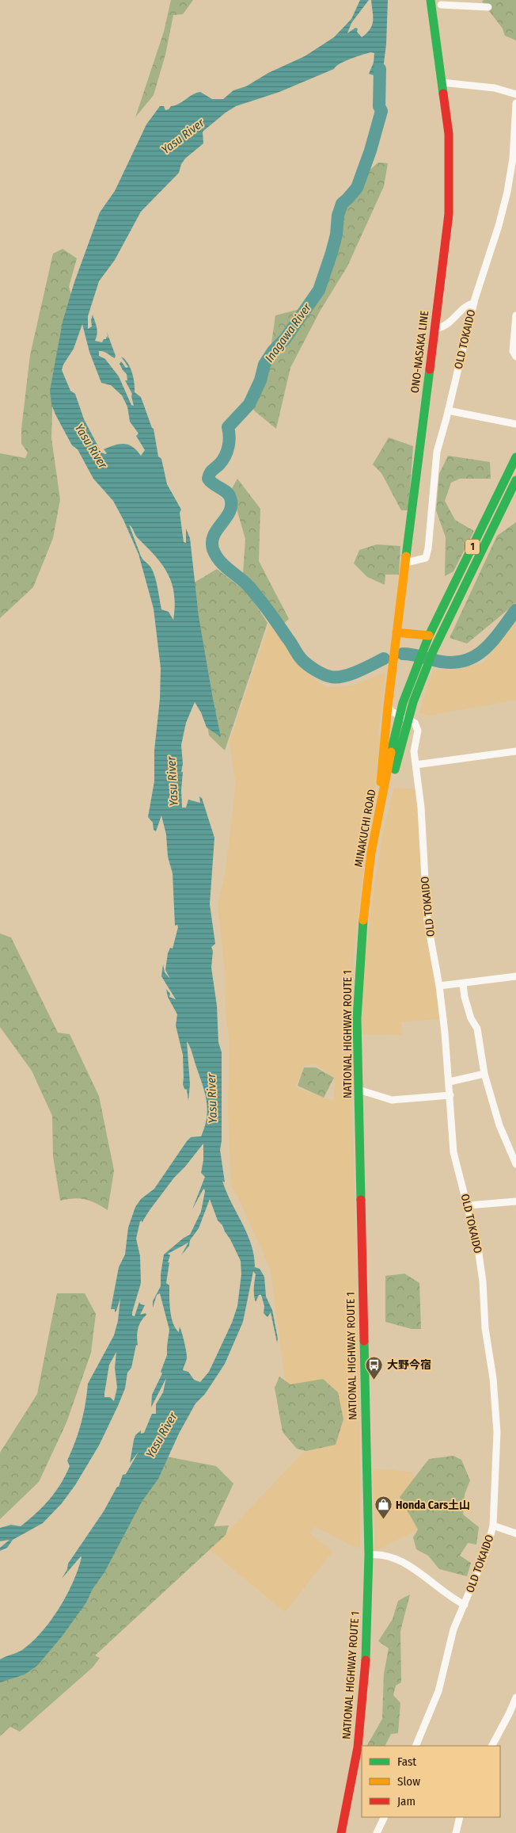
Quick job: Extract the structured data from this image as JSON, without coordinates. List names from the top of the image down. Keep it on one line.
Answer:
{"streets":{"main road":["ONO-NASAKA LINE","1","MINAKUCHI ROAD","NATIONAL HIGHWAY ROUTE 1"],"street":["OLD TOKAIDO"]},"crossings":[["OLD TOKAIDO","ONO-NASAKA LINE"],["OLD TOKAIDO","MINAKUCHI ROAD"],["ONO-NASAKA LINE","MINAKUCHI ROAD"],["MINAKUCHI ROAD","NATIONAL HIGHWAY ROUTE 1"]],"water":["Yasu River","Inagawa River"],"places":{"bus stop":["大野今宿"],"shop":["Honda Cars土山"]},"legend":["Fast","Slow","Jam"]}
